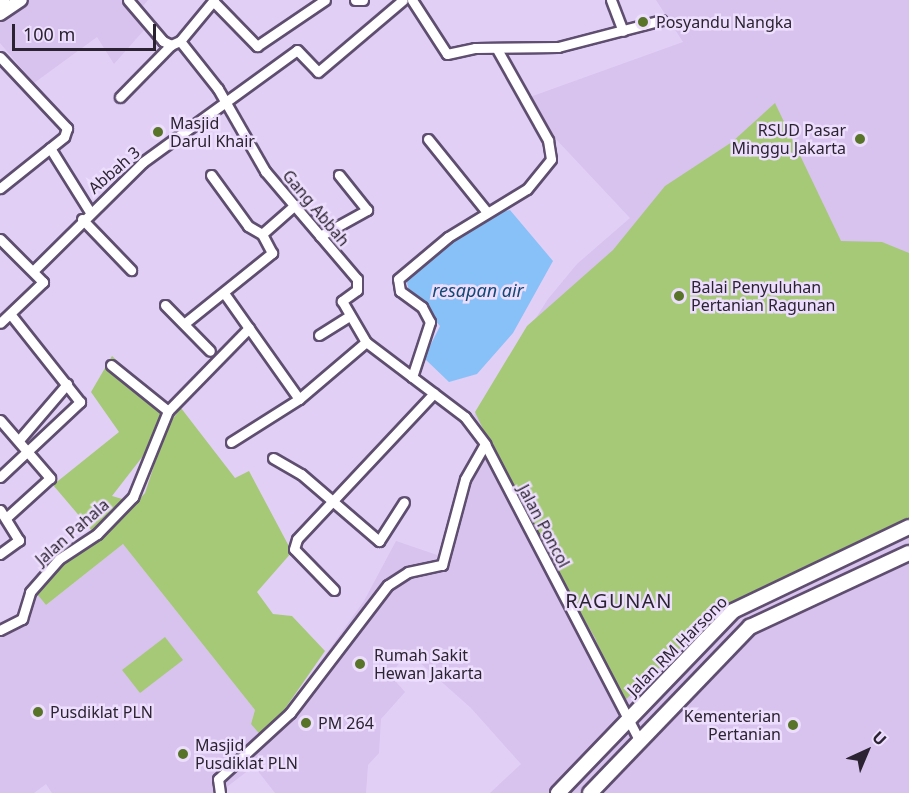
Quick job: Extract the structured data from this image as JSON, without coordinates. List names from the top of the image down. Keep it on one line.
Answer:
{"streets":{"main road":["Jalan RM Harsono"],"street":["Abbah 3","Gang Abbah","Jalan Poncol","Jalan Pahala"]},"crossings":[["Abbah 3","Gang Abbah"],["Jalan Poncol","Jalan RM Harsono"]],"districts":["RAGUNAN"],"water":["resapan air"],"places":["Posyandu Nangka","Masjid Darul Khair","RSUD Pasar Minggu Jakarta","Balai Penyuluhan Pertanian Ragunan","Rumah Sakit Hewan Jakarta","Pusdiklat PLN","PM 264","Kementerian Pertanian","Masjid Pusdiklat PLN"],"scale_bar":"100 m","north":"top right"}
